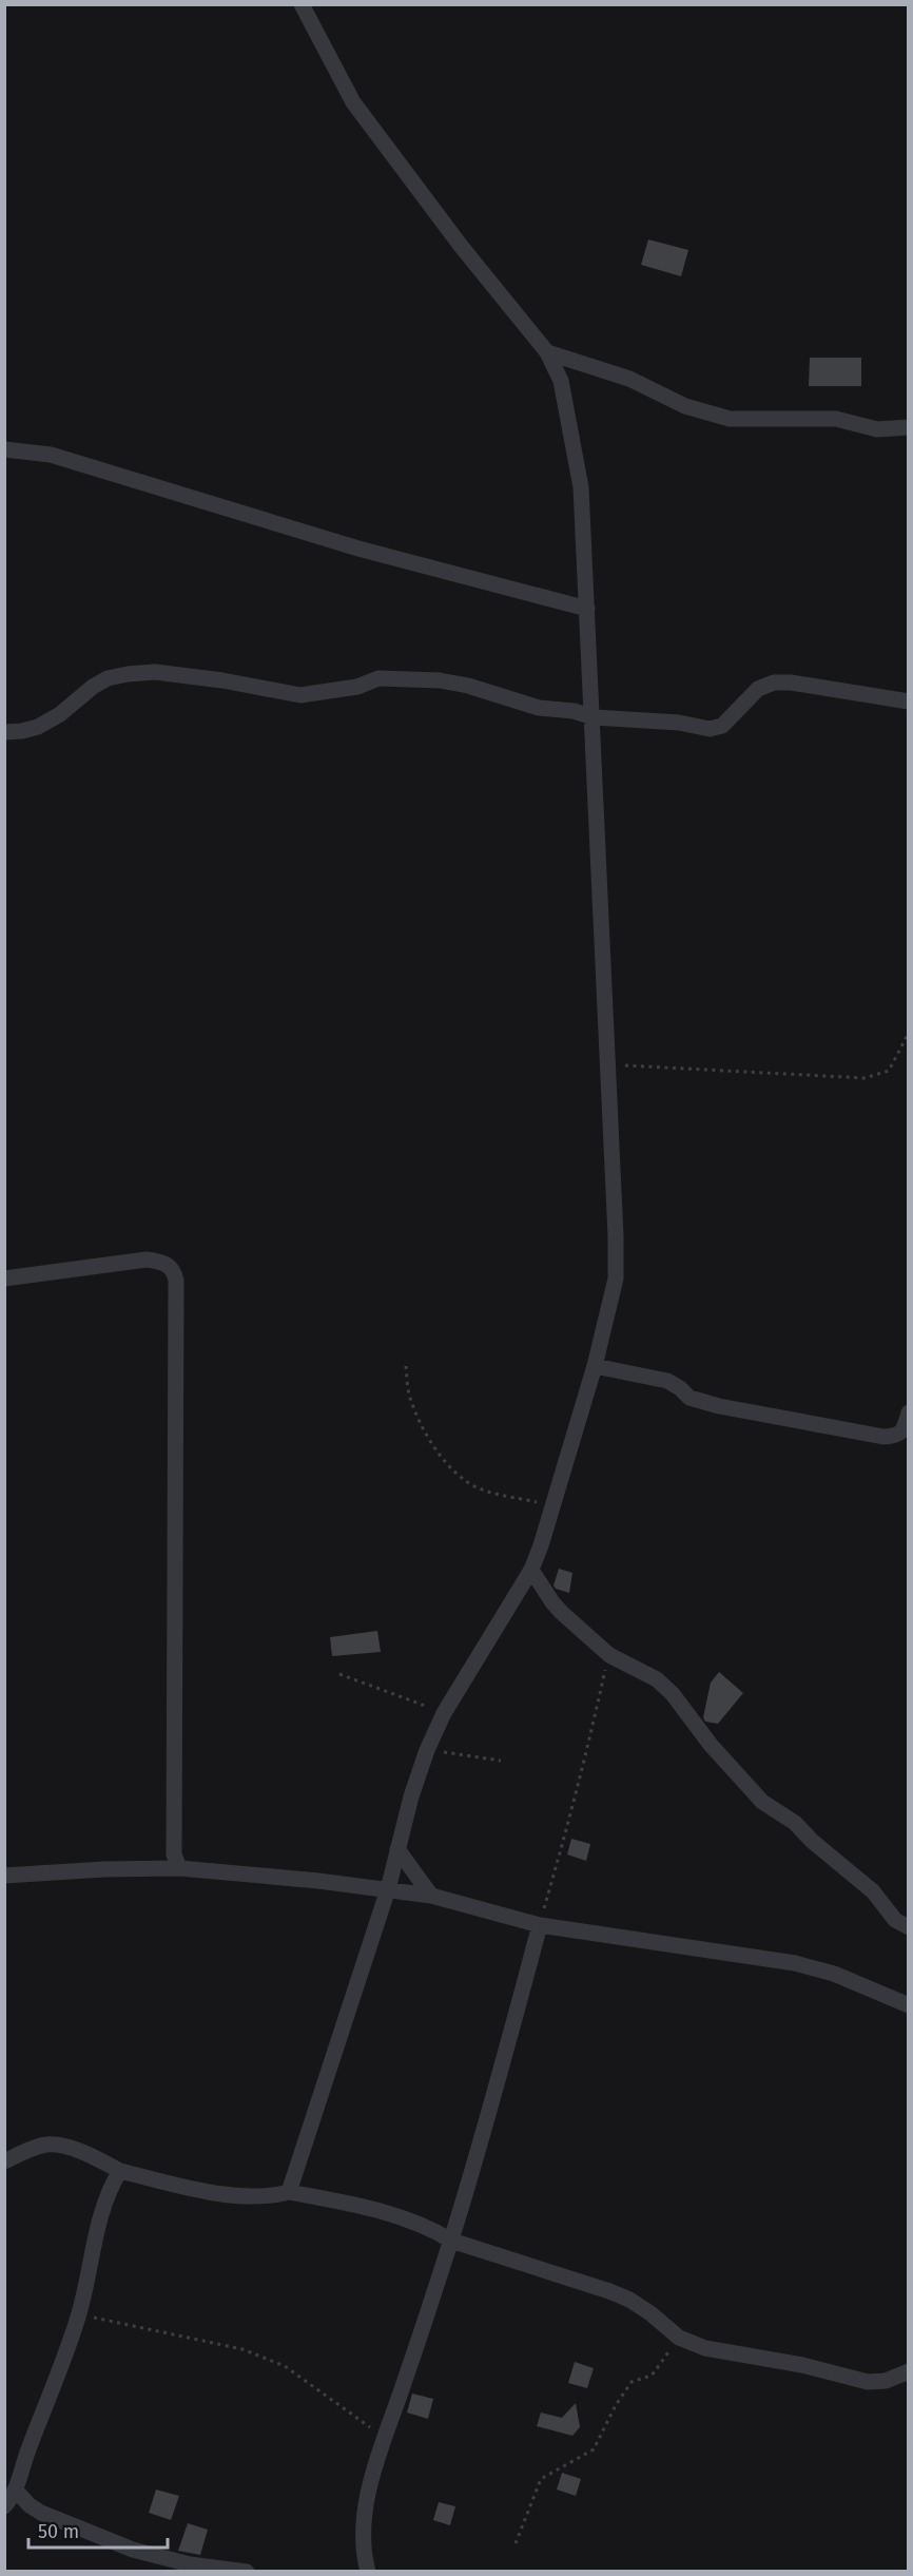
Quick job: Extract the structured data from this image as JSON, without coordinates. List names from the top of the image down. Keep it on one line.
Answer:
{"scale_bar":"50 m"}
